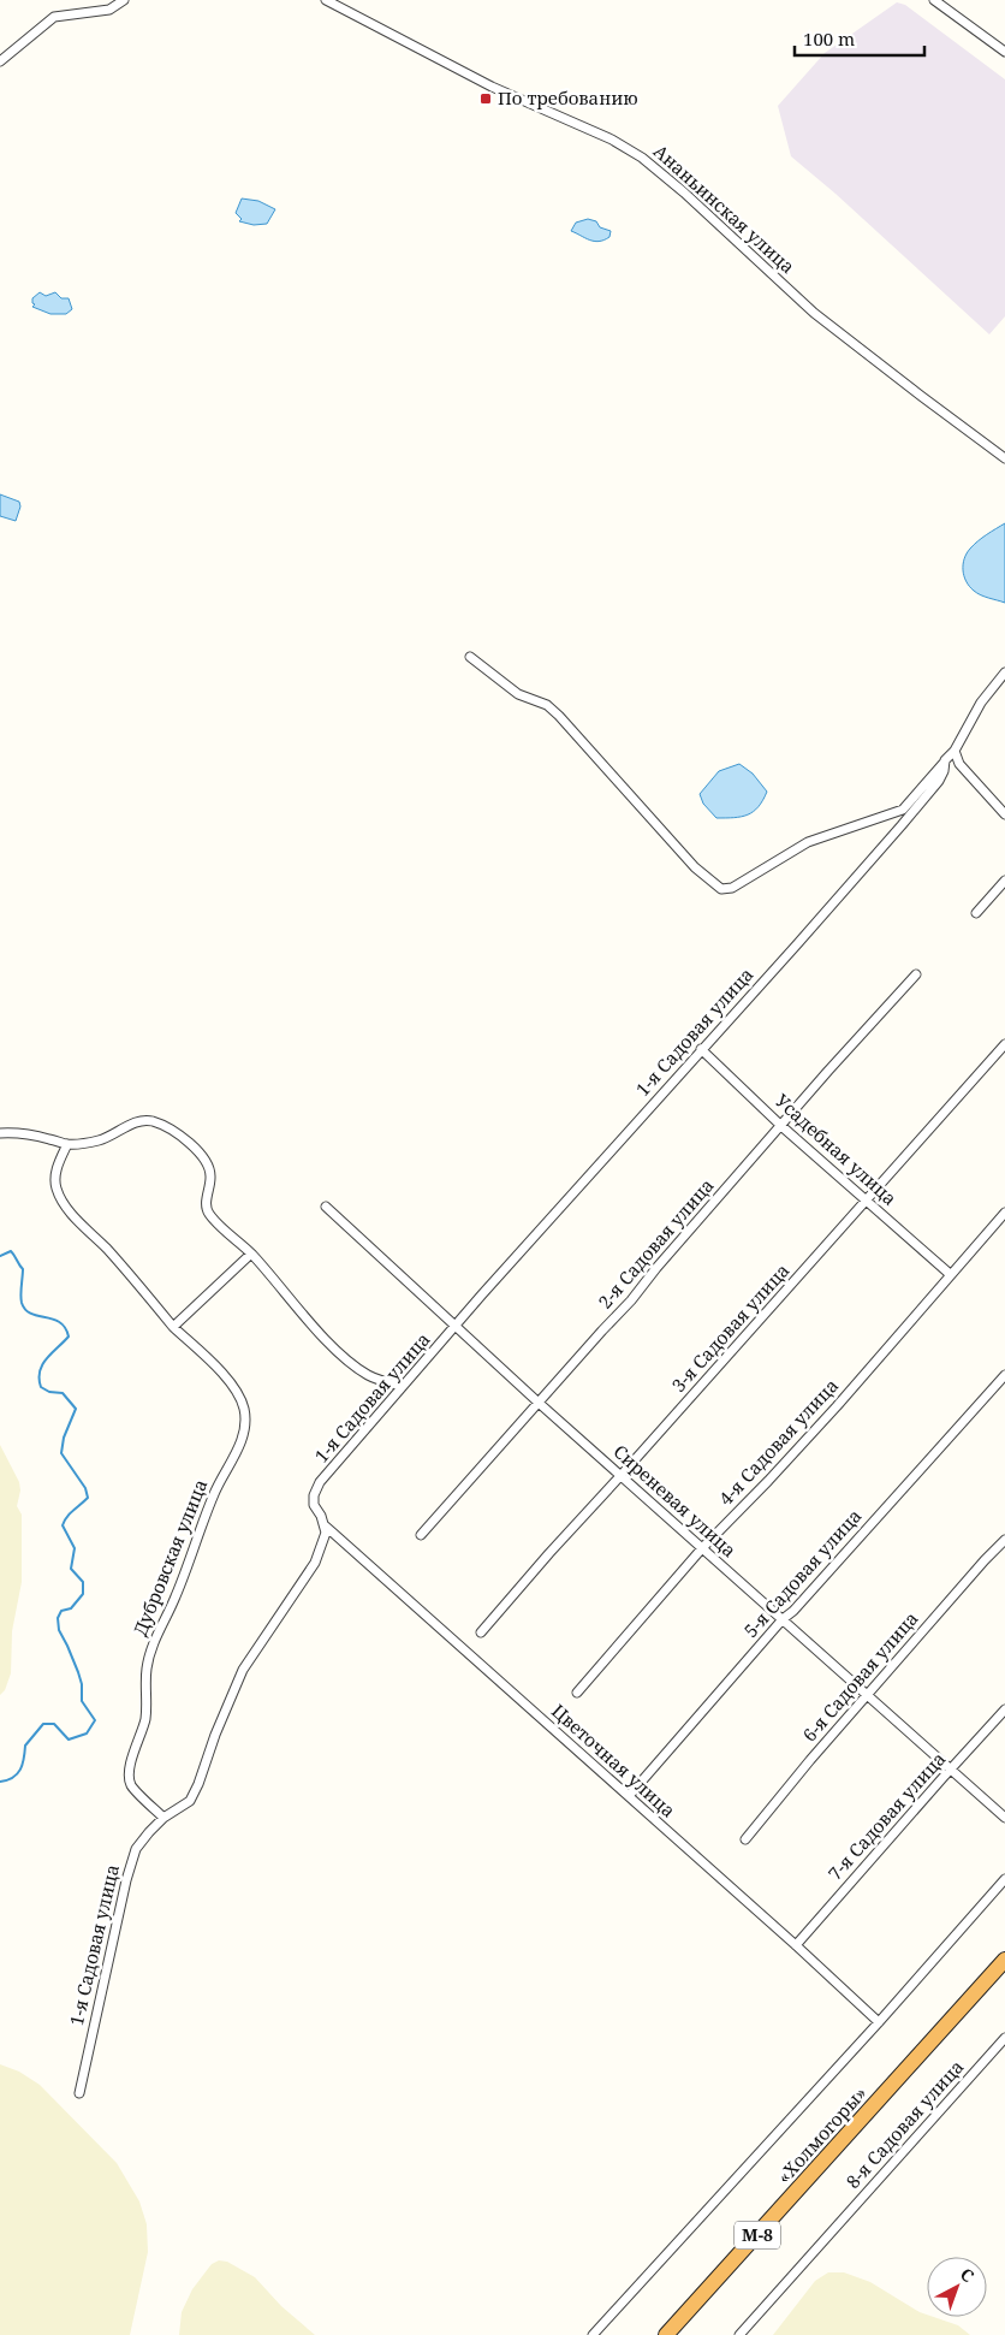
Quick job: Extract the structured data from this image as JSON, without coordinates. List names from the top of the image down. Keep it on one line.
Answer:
{"streets":{"highway":["«Холмогоры»","М-8"],"street":["Ананьинская улица","1-я Садовая улица","Усадебная улица","2-я Садовая улица","3-я Садовая улица","4-я Садовая улица","Сиреневая улица","Дубровская улица","5-я Садовая улица","6-я Садовая улица","Цветочная улица","7-я Садовая улица","8-я Садовая улица"]},"crossings":[["1-я Садовая улица","Усадебная улица"],["1-я Садовая улица","Сиреневая улица"],["1-я Садовая улица","Дубровская улица"],["1-я Садовая улица","Цветочная улица"],["Усадебная улица","2-я Садовая улица"],["Усадебная улица","3-я Садовая улица"],["Усадебная улица","4-я Садовая улица"],["2-я Садовая улица","Сиреневая улица"],["3-я Садовая улица","Сиреневая улица"],["4-я Садовая улица","Сиреневая улица"],["Сиреневая улица","5-я Садовая улица"],["Сиреневая улица","6-я Садовая улица"],["Сиреневая улица","7-я Садовая улица"],["5-я Садовая улица","Цветочная улица"],["Цветочная улица","7-я Садовая улица"]],"places":{"transit":["По требованию"]},"scale_bar":"100 m","north":"top right"}
